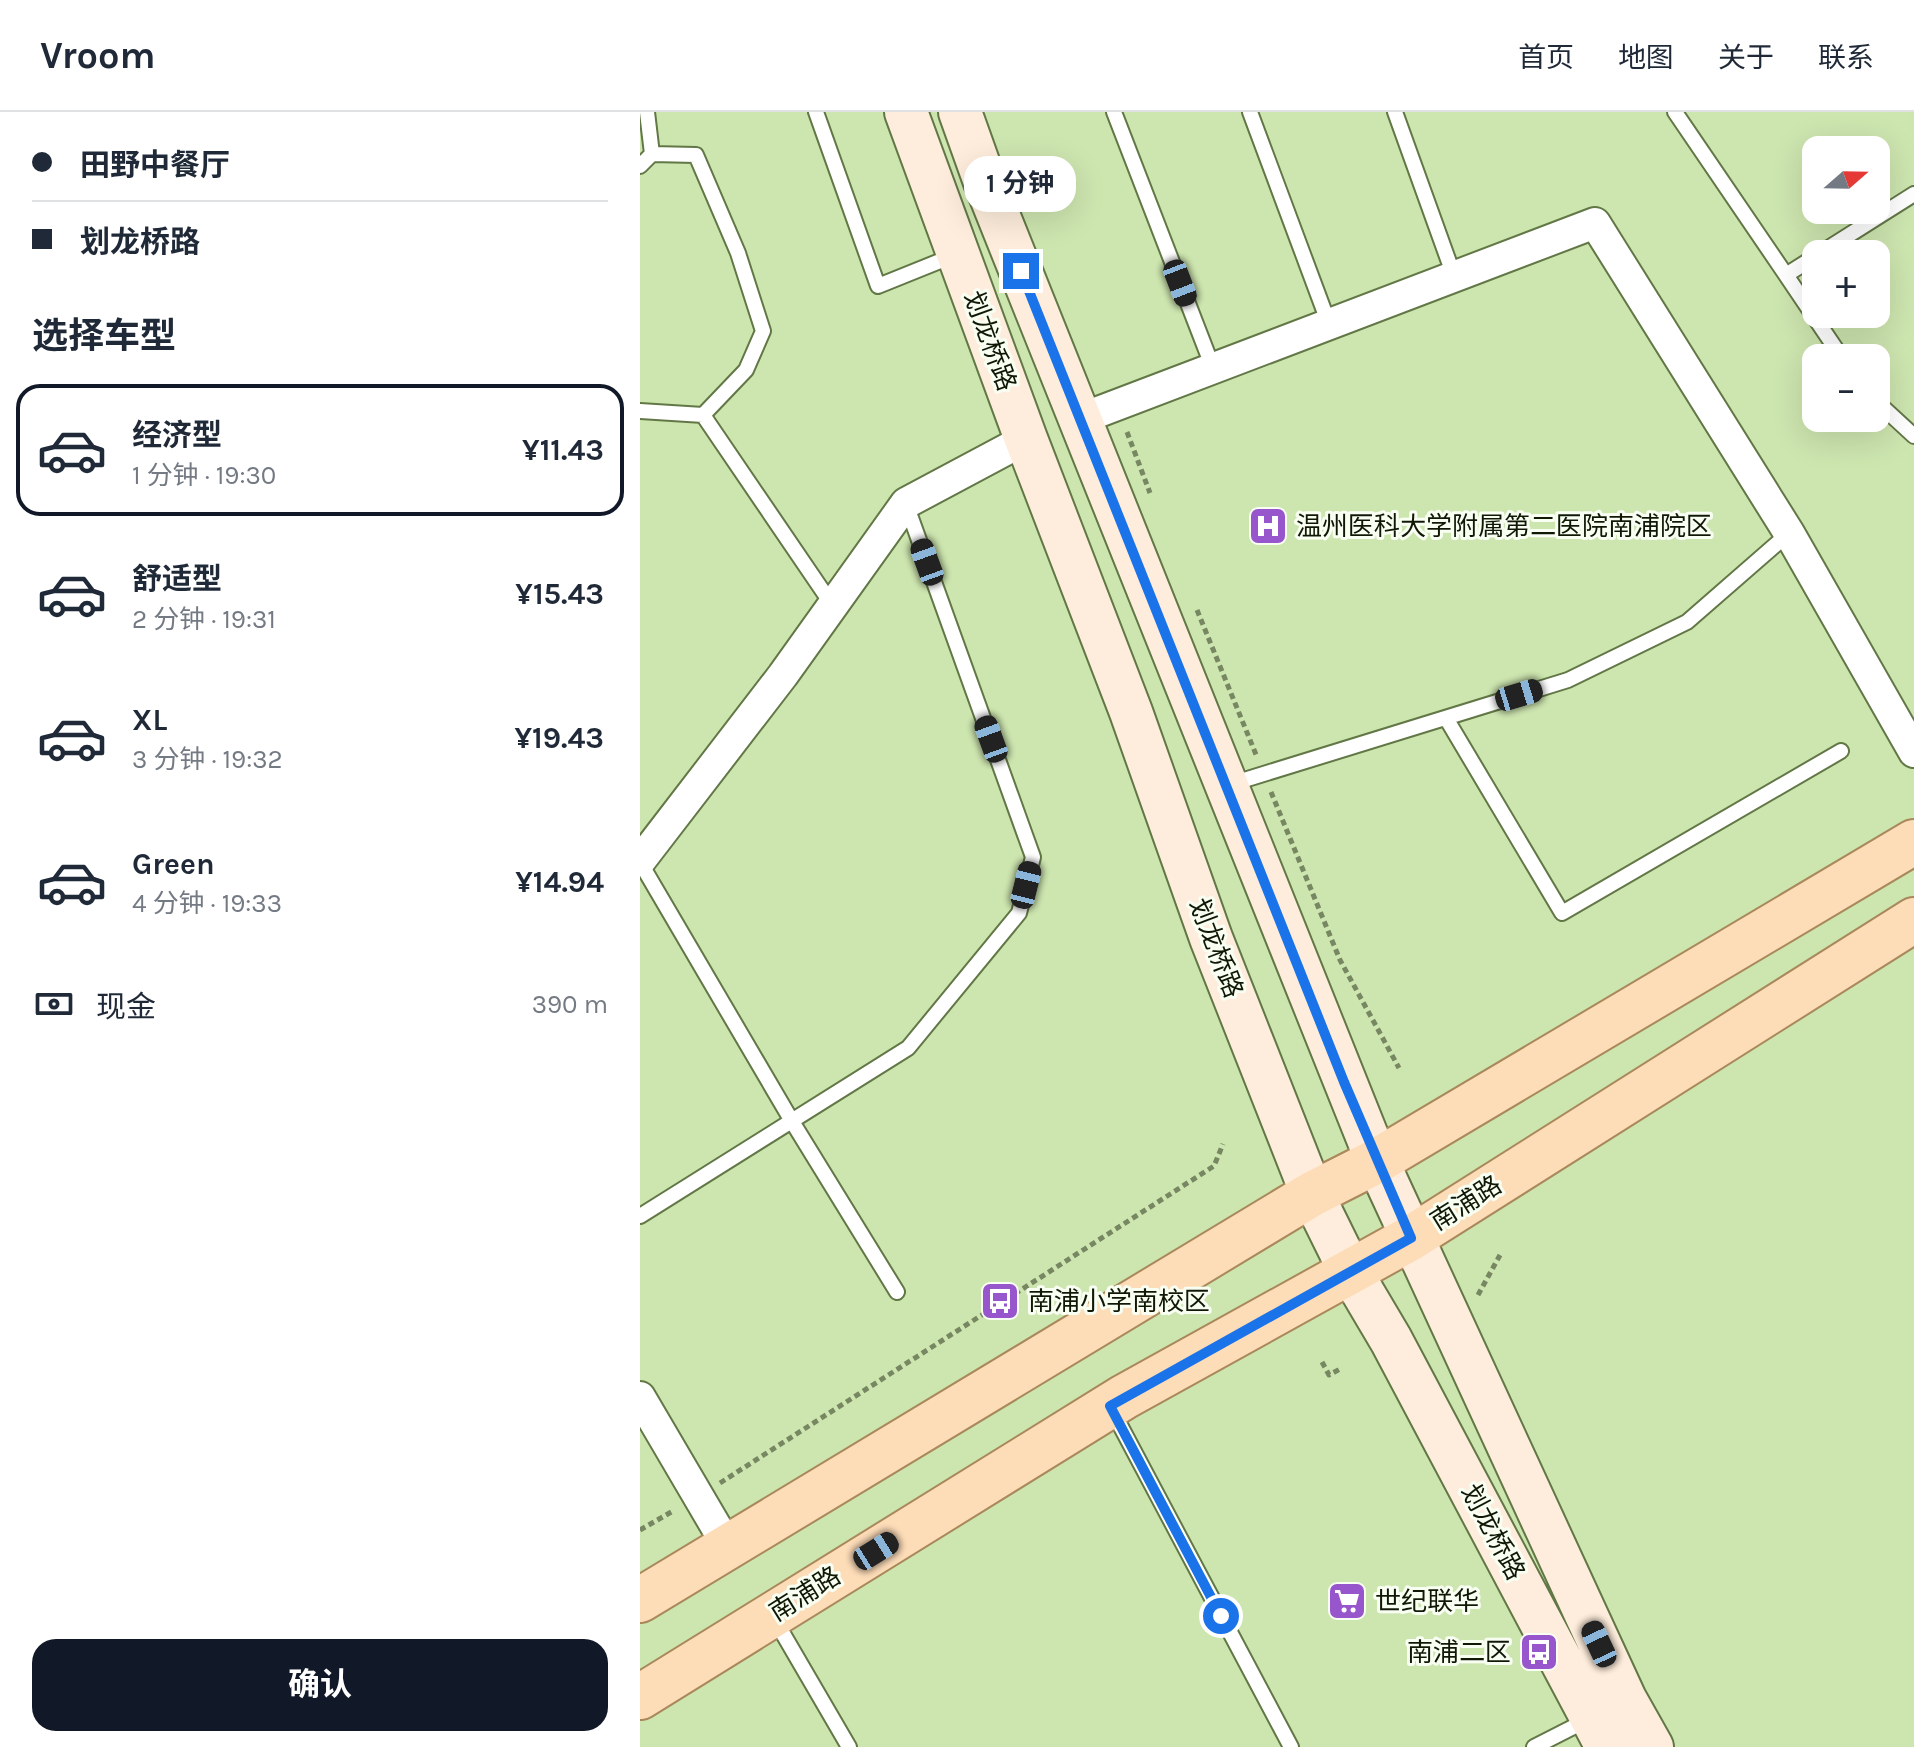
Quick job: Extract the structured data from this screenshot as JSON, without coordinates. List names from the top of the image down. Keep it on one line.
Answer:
{"streets":{"main road":["划龙桥路","南浦路"]},"crossings":[["划龙桥路","南浦路"]],"places":{"hospital":["温州医科大学附属第二医院南浦院区"],"bus stop":["南浦小学南校区","南浦二区"],"supermarket":["世纪联华"]},"north":"right","page":{"header":"Vroom","nav":["首页","地图","关于","联系"],"banner":["田野中餐厅","划龙桥路"],"map_buttons":["+","−"],"bubble":"1 分钟","heading":"选择车型","list":[{"name":"经济型","note":"1 分钟 · 19:30","value":"¥11.43"},{"name":"舒适型","note":"2 分钟 · 19:31","value":"¥15.43"},{"name":"XL","note":"3 分钟 · 19:32","value":"¥19.43"},{"name":"Green","note":"4 分钟 · 19:33","value":"¥14.94"}],"pay":["现金","390 m"],"buttons":"确认"}}
